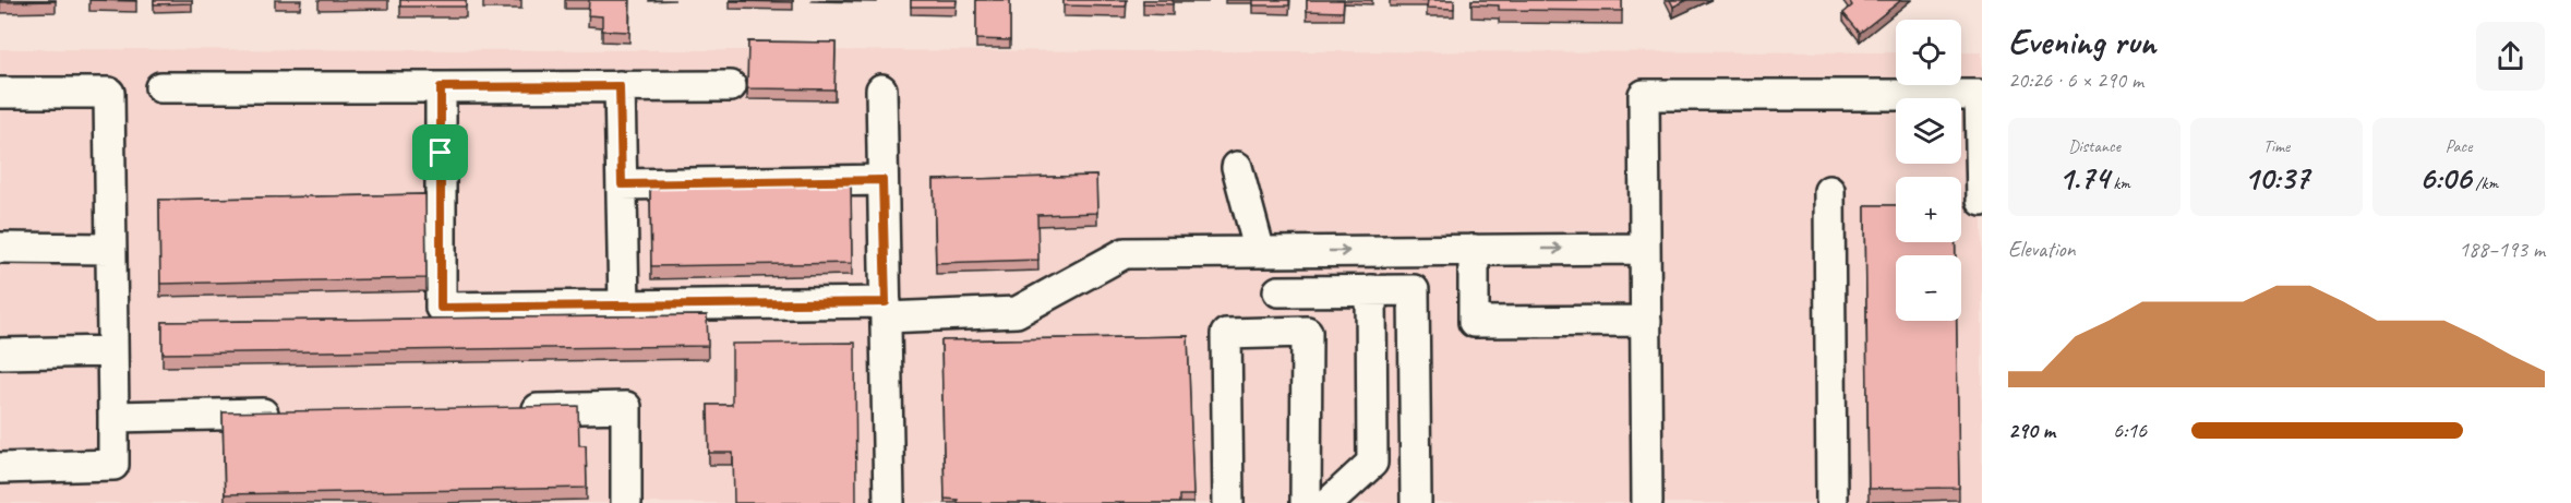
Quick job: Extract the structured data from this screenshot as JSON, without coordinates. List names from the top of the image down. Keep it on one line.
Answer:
{"page":{"heading":["Evening run","20:26 · 6 × 290 m"],"map_buttons":["+","−"],"stats":[["Distance","1.74 km"],["Time","10:37"],["Pace","6:06 /km"]],"chart":["Elevation","188–193 m"],"list":[{"name":"290 m","note":"6:16"}]}}
